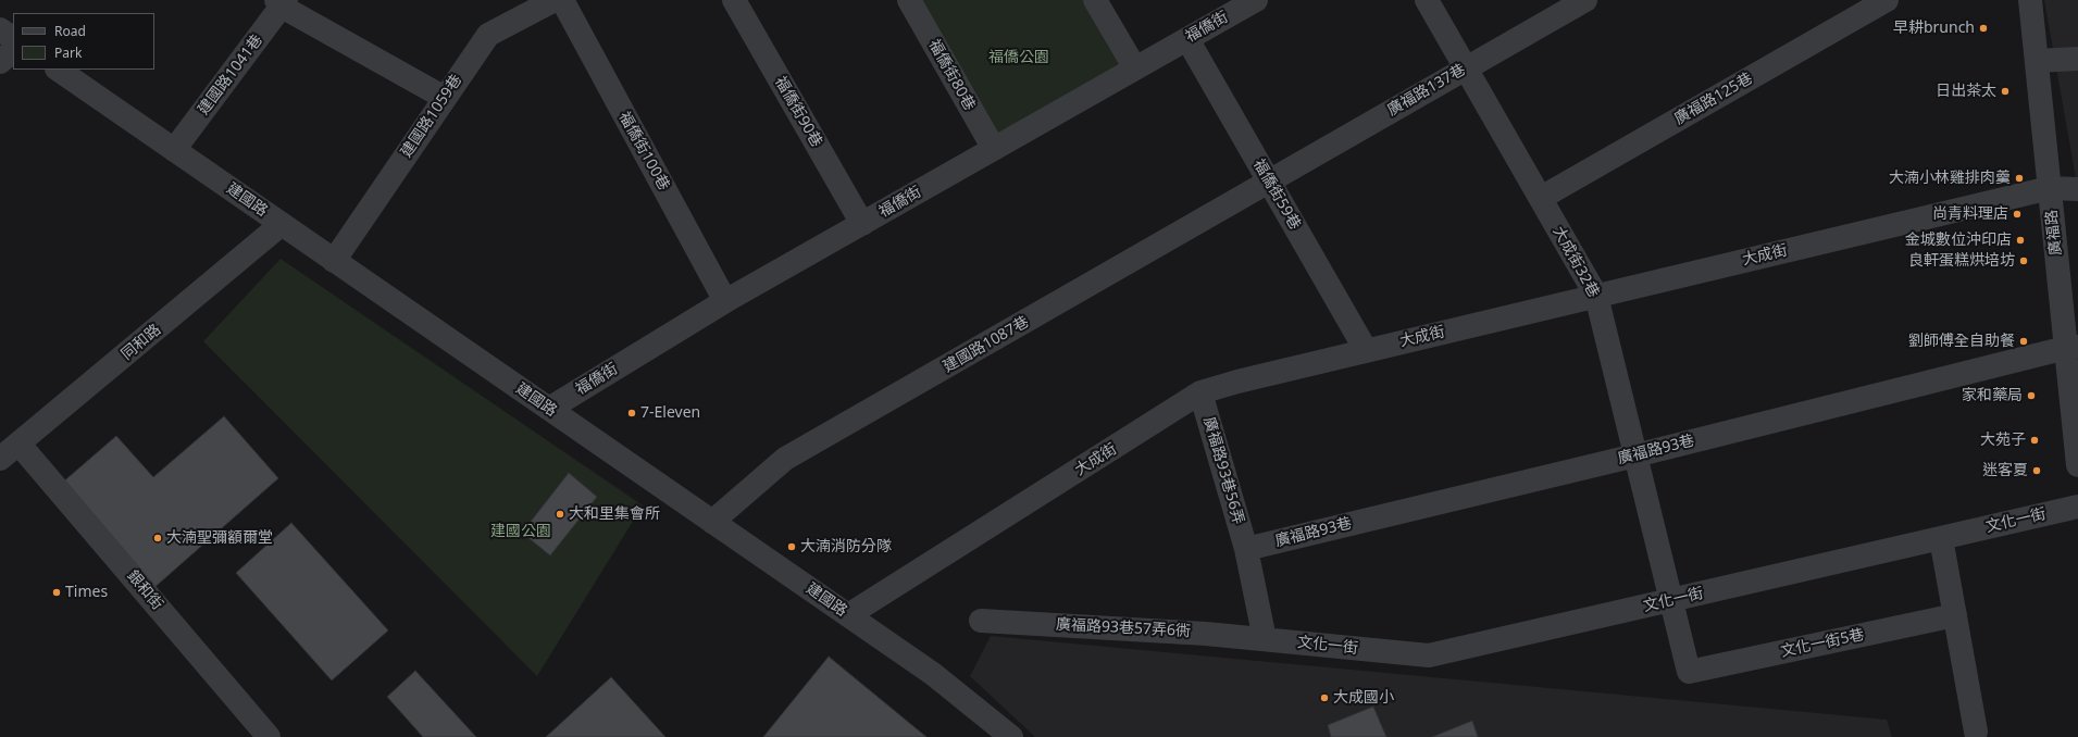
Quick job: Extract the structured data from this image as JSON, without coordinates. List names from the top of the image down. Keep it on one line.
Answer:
{"streets":{"street":["福僑街","建國路1041巷","福僑街80巷","廣福路137巷","廣福路125巷","福僑街90巷","建國路1059巷","福僑街100巷","福僑街59巷","建國路","廣福路","大成街","大成街32巷","同和路","建國路1087巷","廣福路93巷","廣福路93巷56弄","文化一街","銀和街","廣福路93巷57弄6衖","文化一街5巷"]},"crossings":[["福僑街","福僑街80巷"],["福僑街","福僑街90巷"],["福僑街","福僑街100巷"],["福僑街","福僑街59巷"],["福僑街","建國路"],["建國路1041巷","建國路"],["廣福路137巷","福僑街59巷"],["廣福路137巷","大成街32巷"],["廣福路137巷","建國路1087巷"],["廣福路125巷","大成街32巷"],["建國路1059巷","福僑街100巷"],["建國路1059巷","建國路"],["福僑街59巷","大成街"],["福僑街59巷","建國路1087巷"],["建國路","大成街"],["建國路","同和路"],["建國路","建國路1087巷"],["廣福路","大成街"],["廣福路","廣福路93巷"],["大成街","大成街32巷"],["大成街","廣福路93巷56弄"],["大成街32巷","廣福路93巷"],["大成街32巷","文化一街"],["大成街32巷","文化一街5巷"],["同和路","銀和街"],["廣福路93巷","廣福路93巷56弄"],["廣福路93巷56弄","文化一街"],["廣福路93巷56弄","廣福路93巷57弄6衖"],["文化一街","廣福路93巷57弄6衖"]],"parks":["福僑公園","建國公園"],"places":["早耕brunch","日出茶太","大湳小林雞排肉羹","尚青料理店","金城數位沖印店","良軒蛋糕烘培坊","劉師傅全自助餐","家和藥局","7-Eleven","大苑子","迷客夏","大和里集會所","大湳聖彌額爾堂","大湳消防分隊","Times","大成國小"],"legend":["Road","Park"]}
